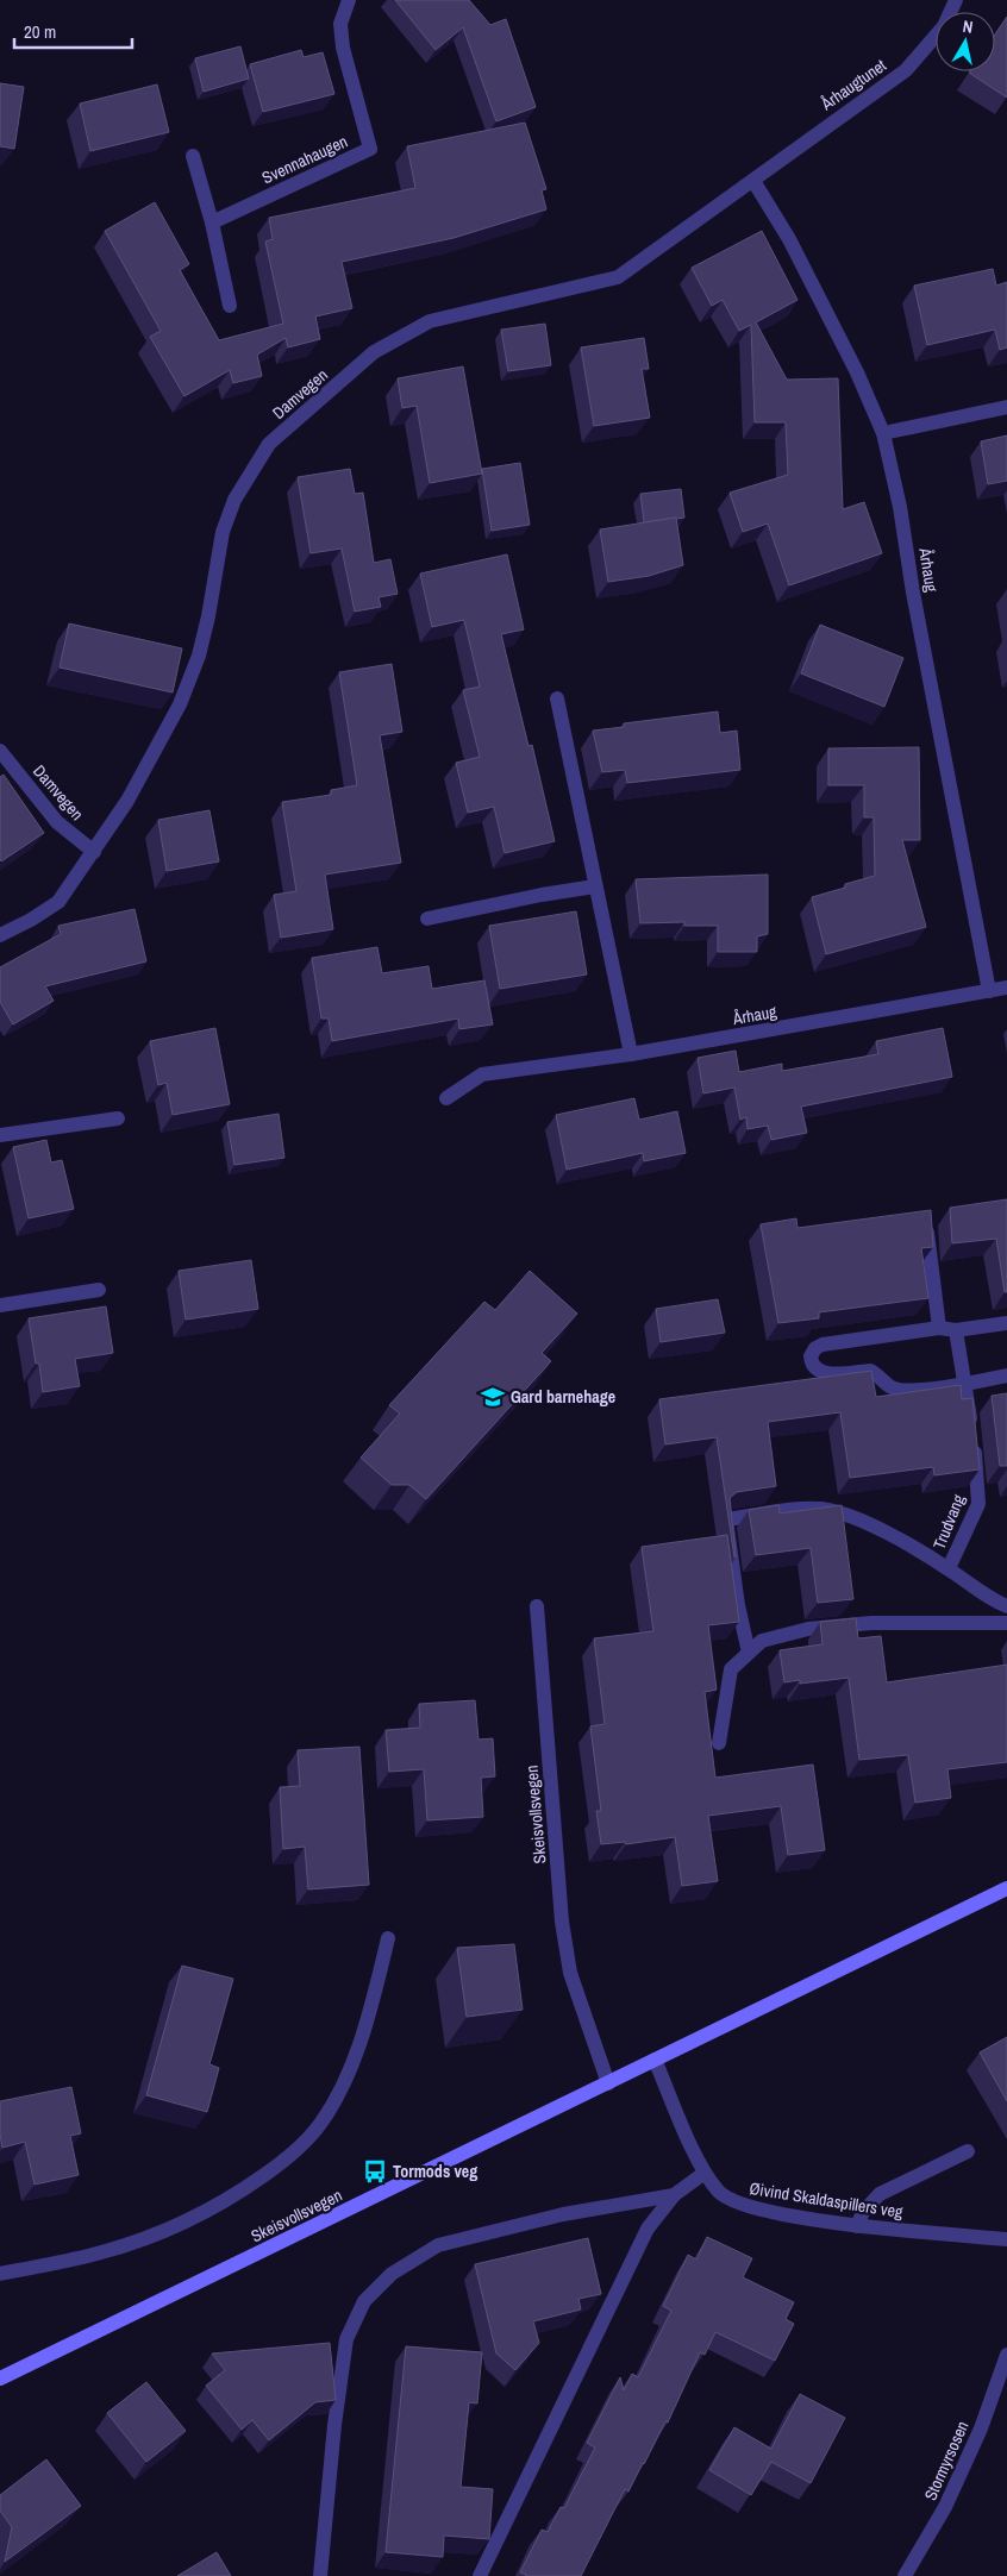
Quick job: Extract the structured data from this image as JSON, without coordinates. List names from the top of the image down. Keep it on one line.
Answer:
{"streets":{"main road":["Skeisvollsvegen"],"street":["Århaugtunet","Svennahaugen","Damvegen","Århaug","Trudvang","Øivind Skaldaspillers veg","Stormyrsosen"]},"crossings":[["Århaugtunet","Damvegen"],["Århaugtunet","Århaug"],["Damvegen","Århaug"],["Skeisvollsvegen","Øivind Skaldaspillers veg"]],"places":{"school or university":["Gard barnehage"],"bus stop":["Tormods veg"]},"scale_bar":"20 m","north":"top"}
